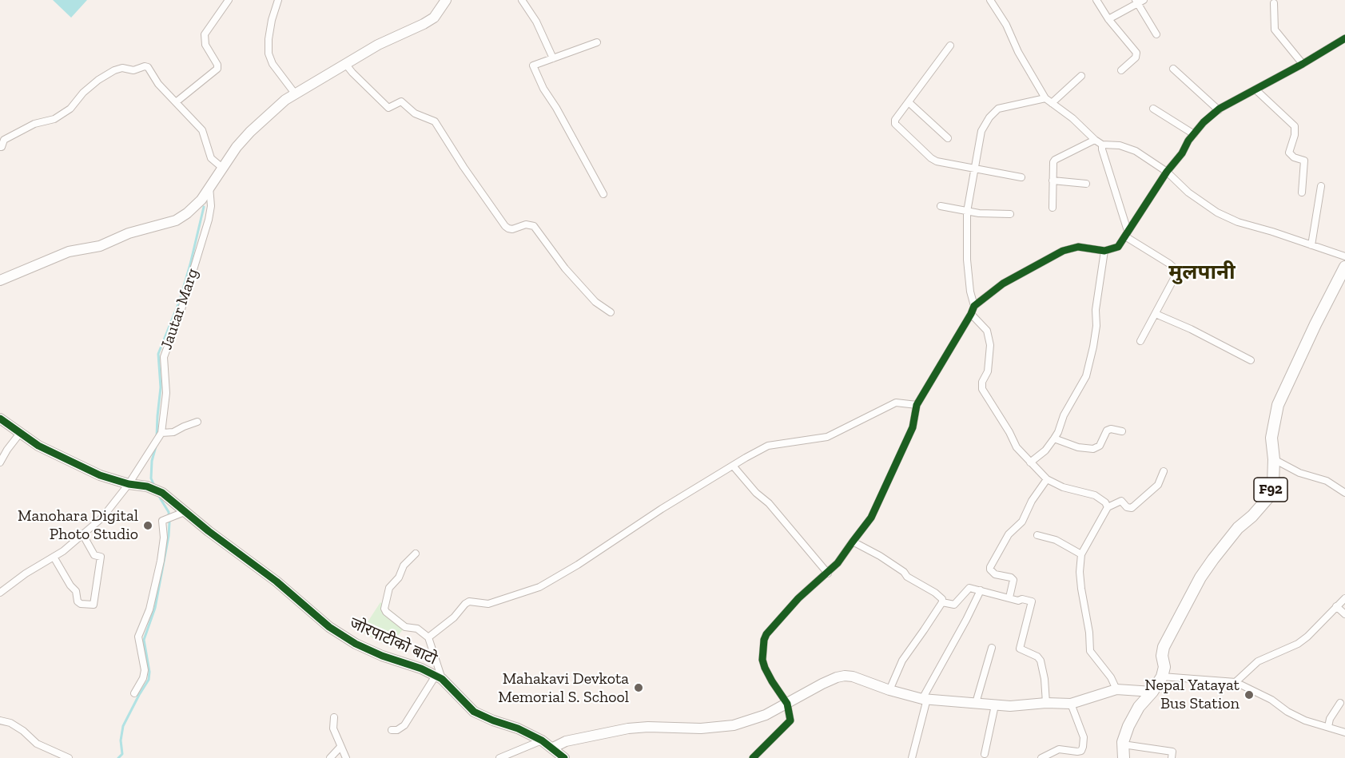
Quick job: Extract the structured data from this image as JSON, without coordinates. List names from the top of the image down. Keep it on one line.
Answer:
{"streets":{"main road":["F92"],"street":["Jautar Marg","जोरपाटीको बाटो"]},"crossings":[["Jautar Marg","जोरपाटीको बाटो"]],"districts":["मुलपानी"],"places":["Manohara Digital Photo Studio","Mahakavi Devkota Memorial S. School","Nepal Yatayat Bus Station"]}
